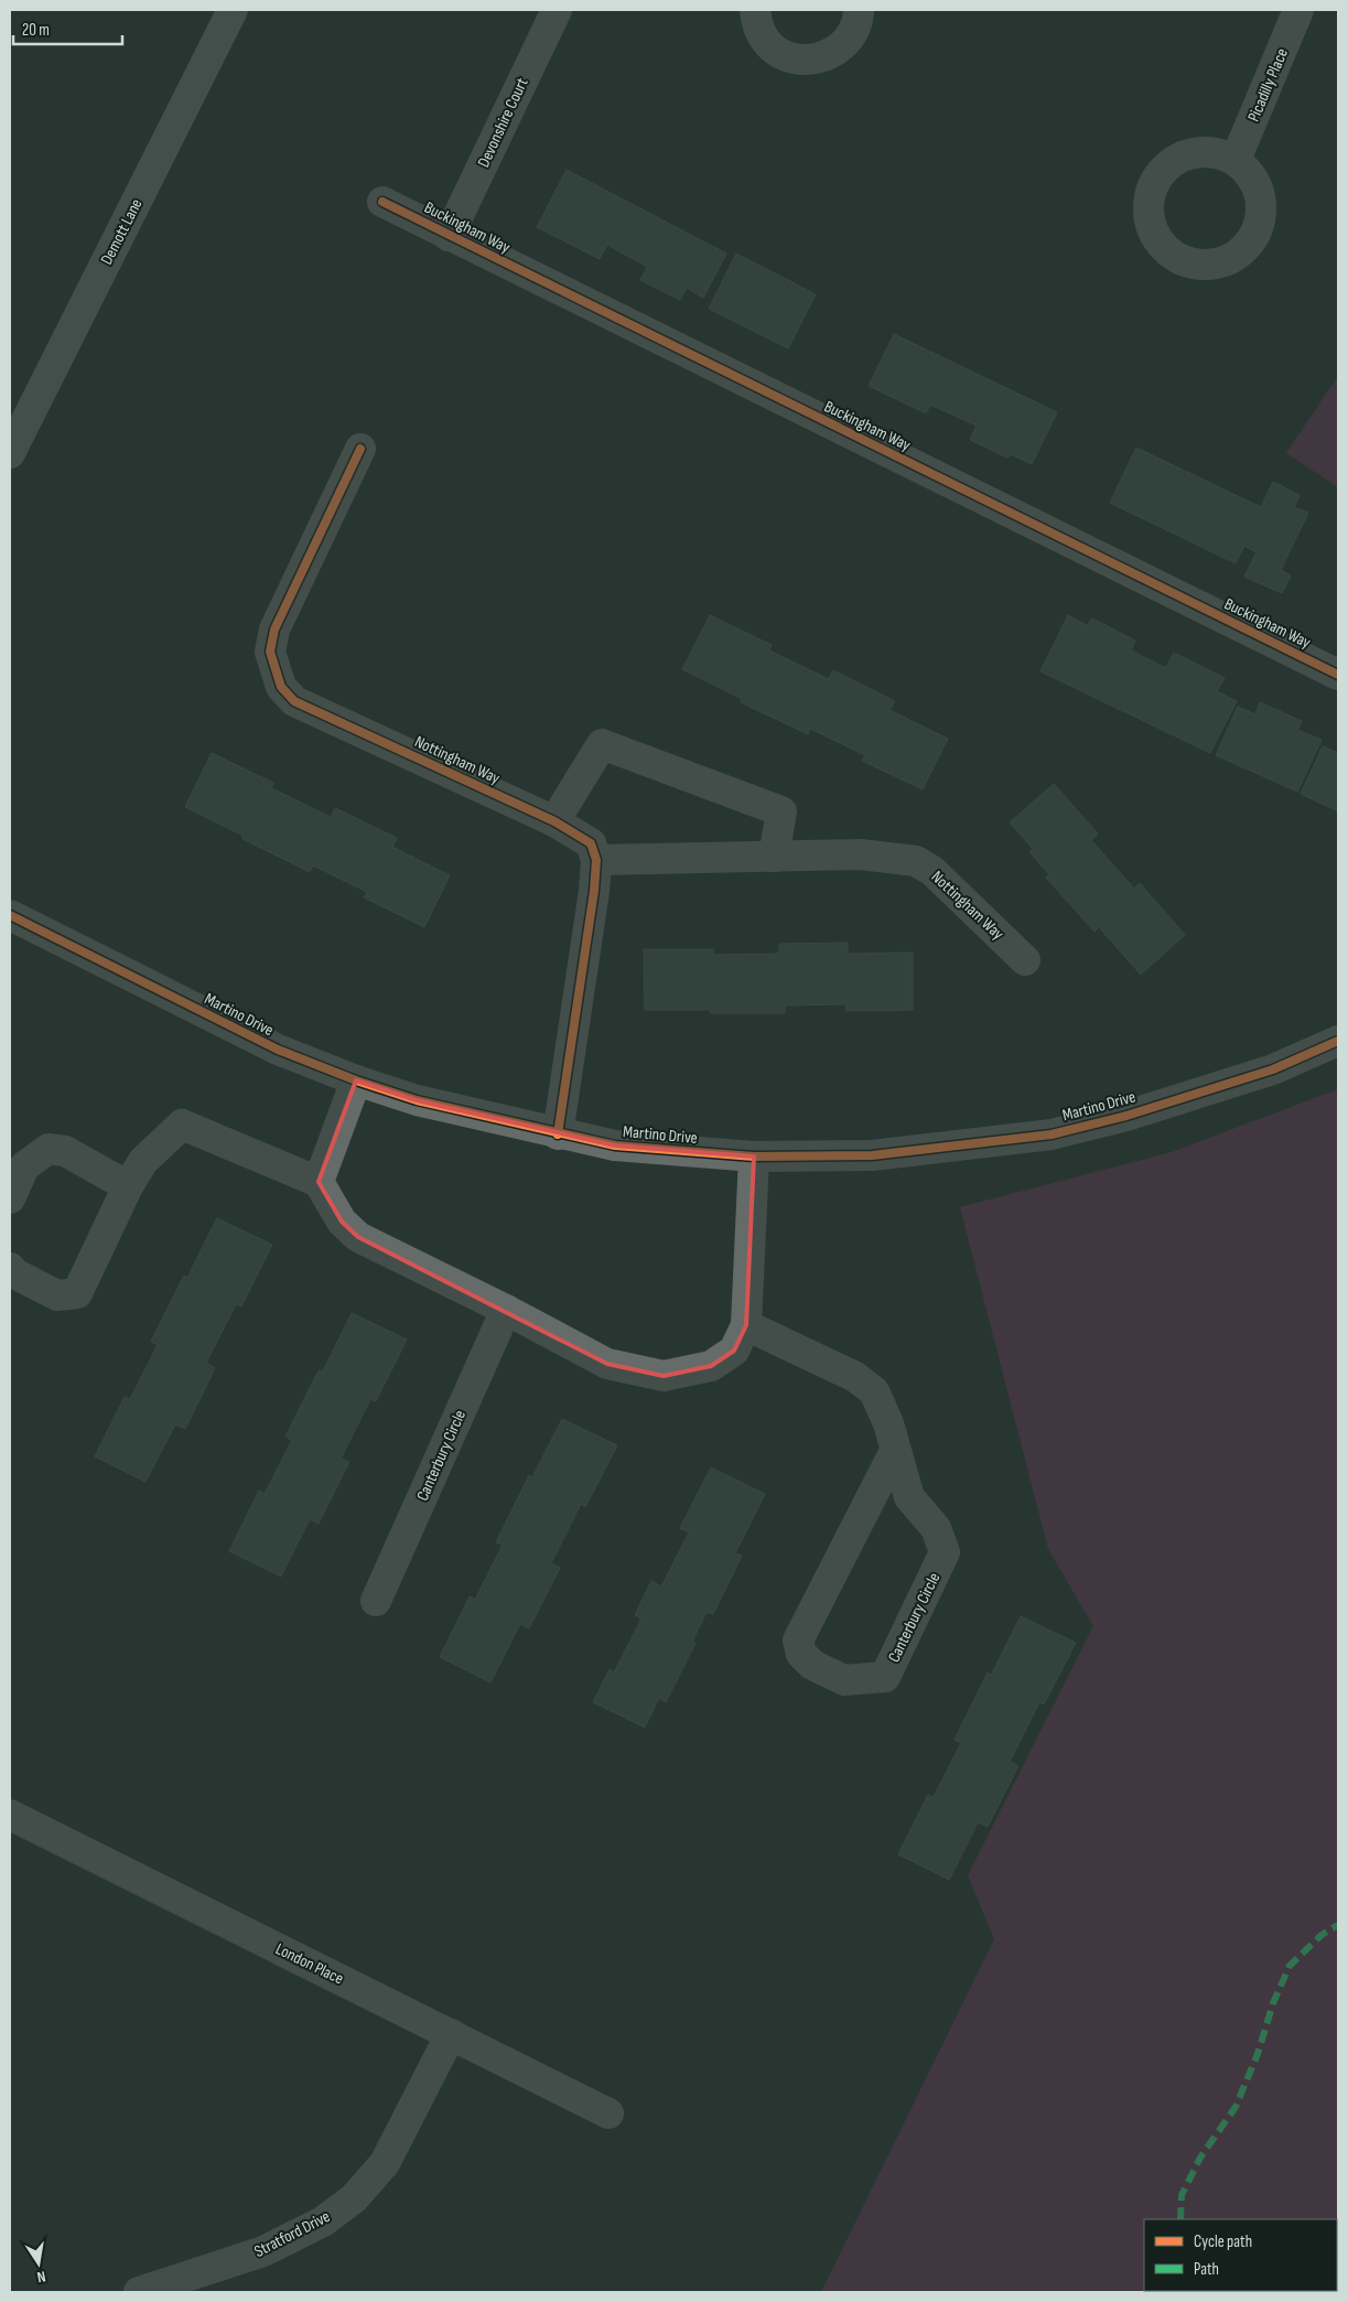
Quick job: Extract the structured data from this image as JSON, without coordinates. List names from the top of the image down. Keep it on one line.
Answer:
{"streets":{"street":["Picadilly Place","Devonshire Court","Buckingham Way","Demott Lane","Nottingham Way","Martino Drive","Canterbury Circle","London Place","Stratford Drive"]},"crossings":[["Devonshire Court","Buckingham Way"],["London Place","Stratford Drive"]],"legend":["Cycle path","Path"],"scale_bar":"20 m","north":"bottom"}
